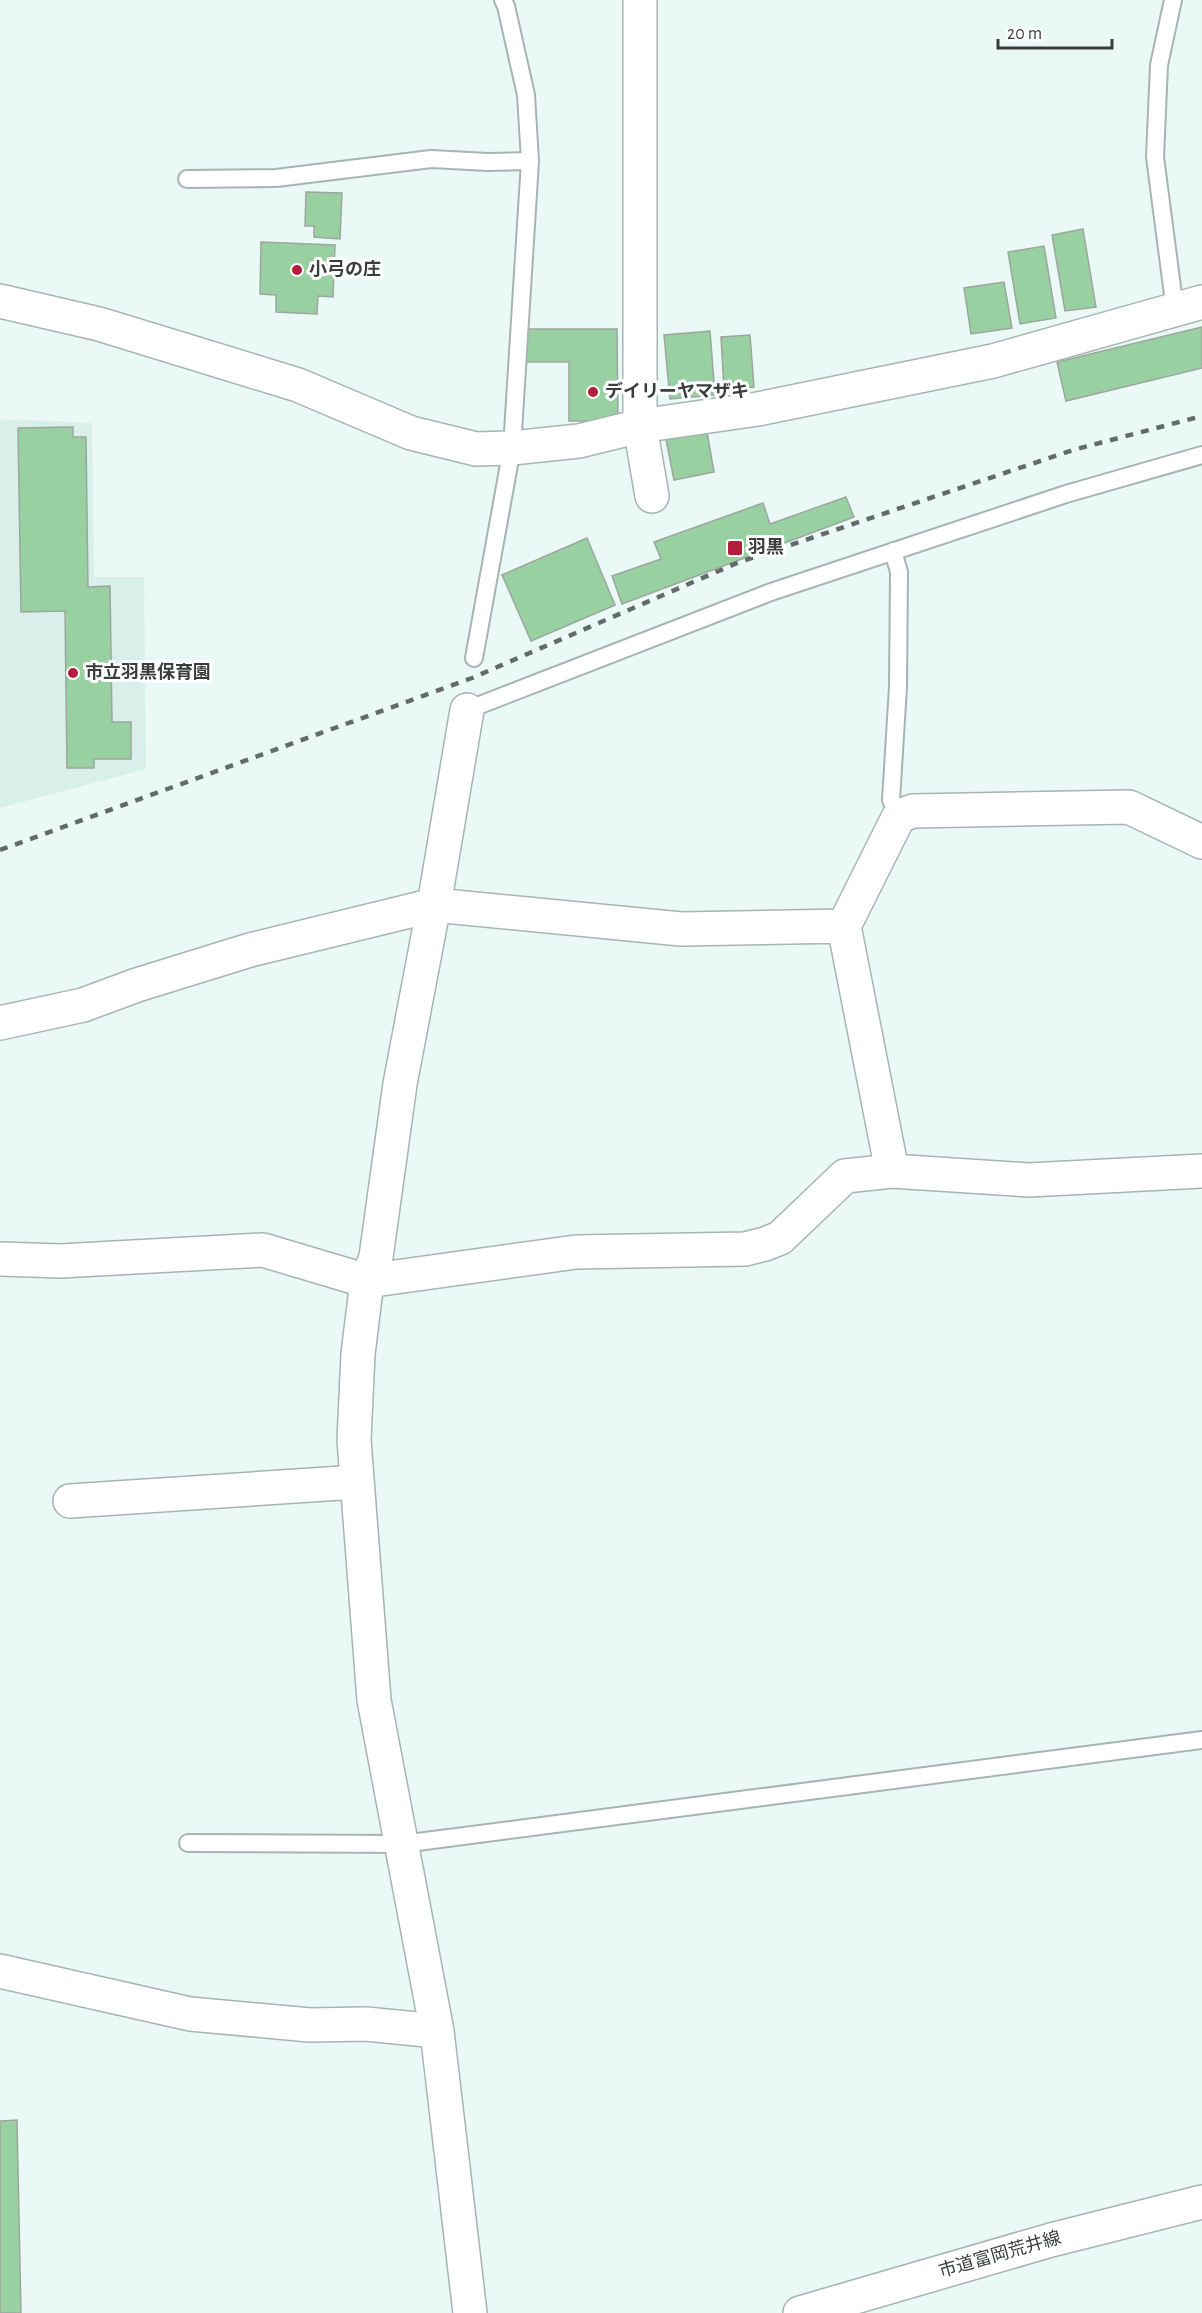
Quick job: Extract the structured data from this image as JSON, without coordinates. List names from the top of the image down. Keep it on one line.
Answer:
{"streets":{"street":["市道富岡荒井線"]},"places":{"other":["小弓の庄","デイリーヤマザキ","市立羽黒保育園"],"transit":["羽黒"]},"scale_bar":"20 m"}
